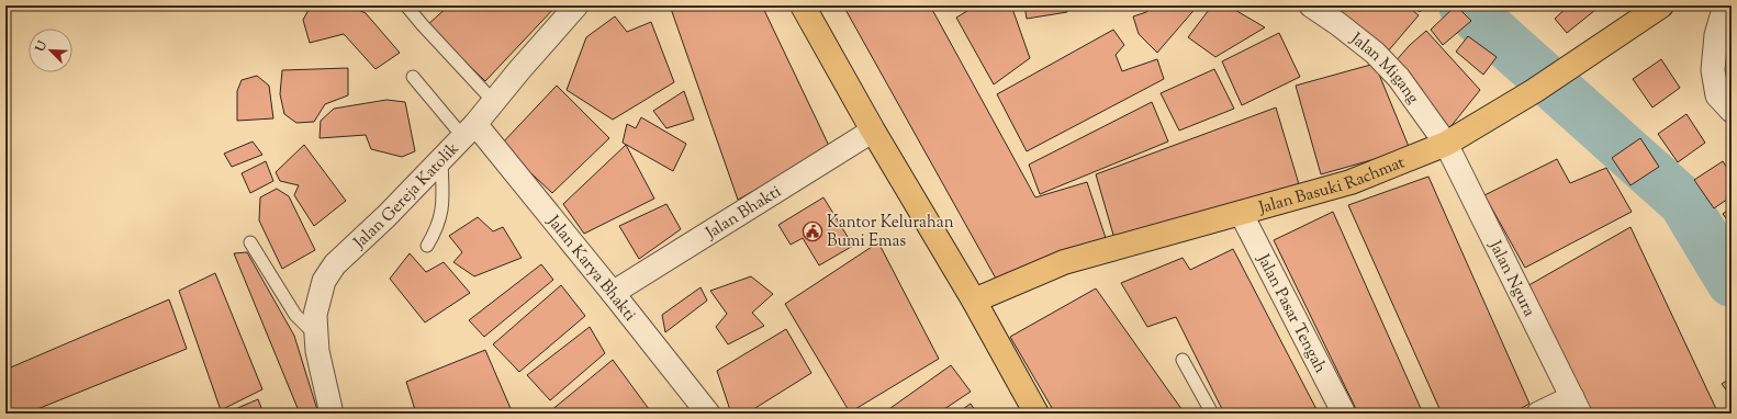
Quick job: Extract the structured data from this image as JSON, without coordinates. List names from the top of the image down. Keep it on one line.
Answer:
{"streets":{"main road":["Jalan Basuki Rachmat"],"street":["Jalan Migang","Jalan Gereja Katolik","Jalan Bhakti","Jalan Karya Bhakti","Jalan Ngura","Jalan Pasar Tengah"]},"crossings":[["Jalan Migang","Jalan Basuki Rachmat"],["Jalan Migang","Jalan Ngura"],["Jalan Basuki Rachmat","Jalan Ngura"],["Jalan Basuki Rachmat","Jalan Pasar Tengah"],["Jalan Gereja Katolik","Jalan Karya Bhakti"],["Jalan Bhakti","Jalan Karya Bhakti"]],"places":{"public building":["Kantor Kelurahan Bumi Emas"]},"north":"top left"}
